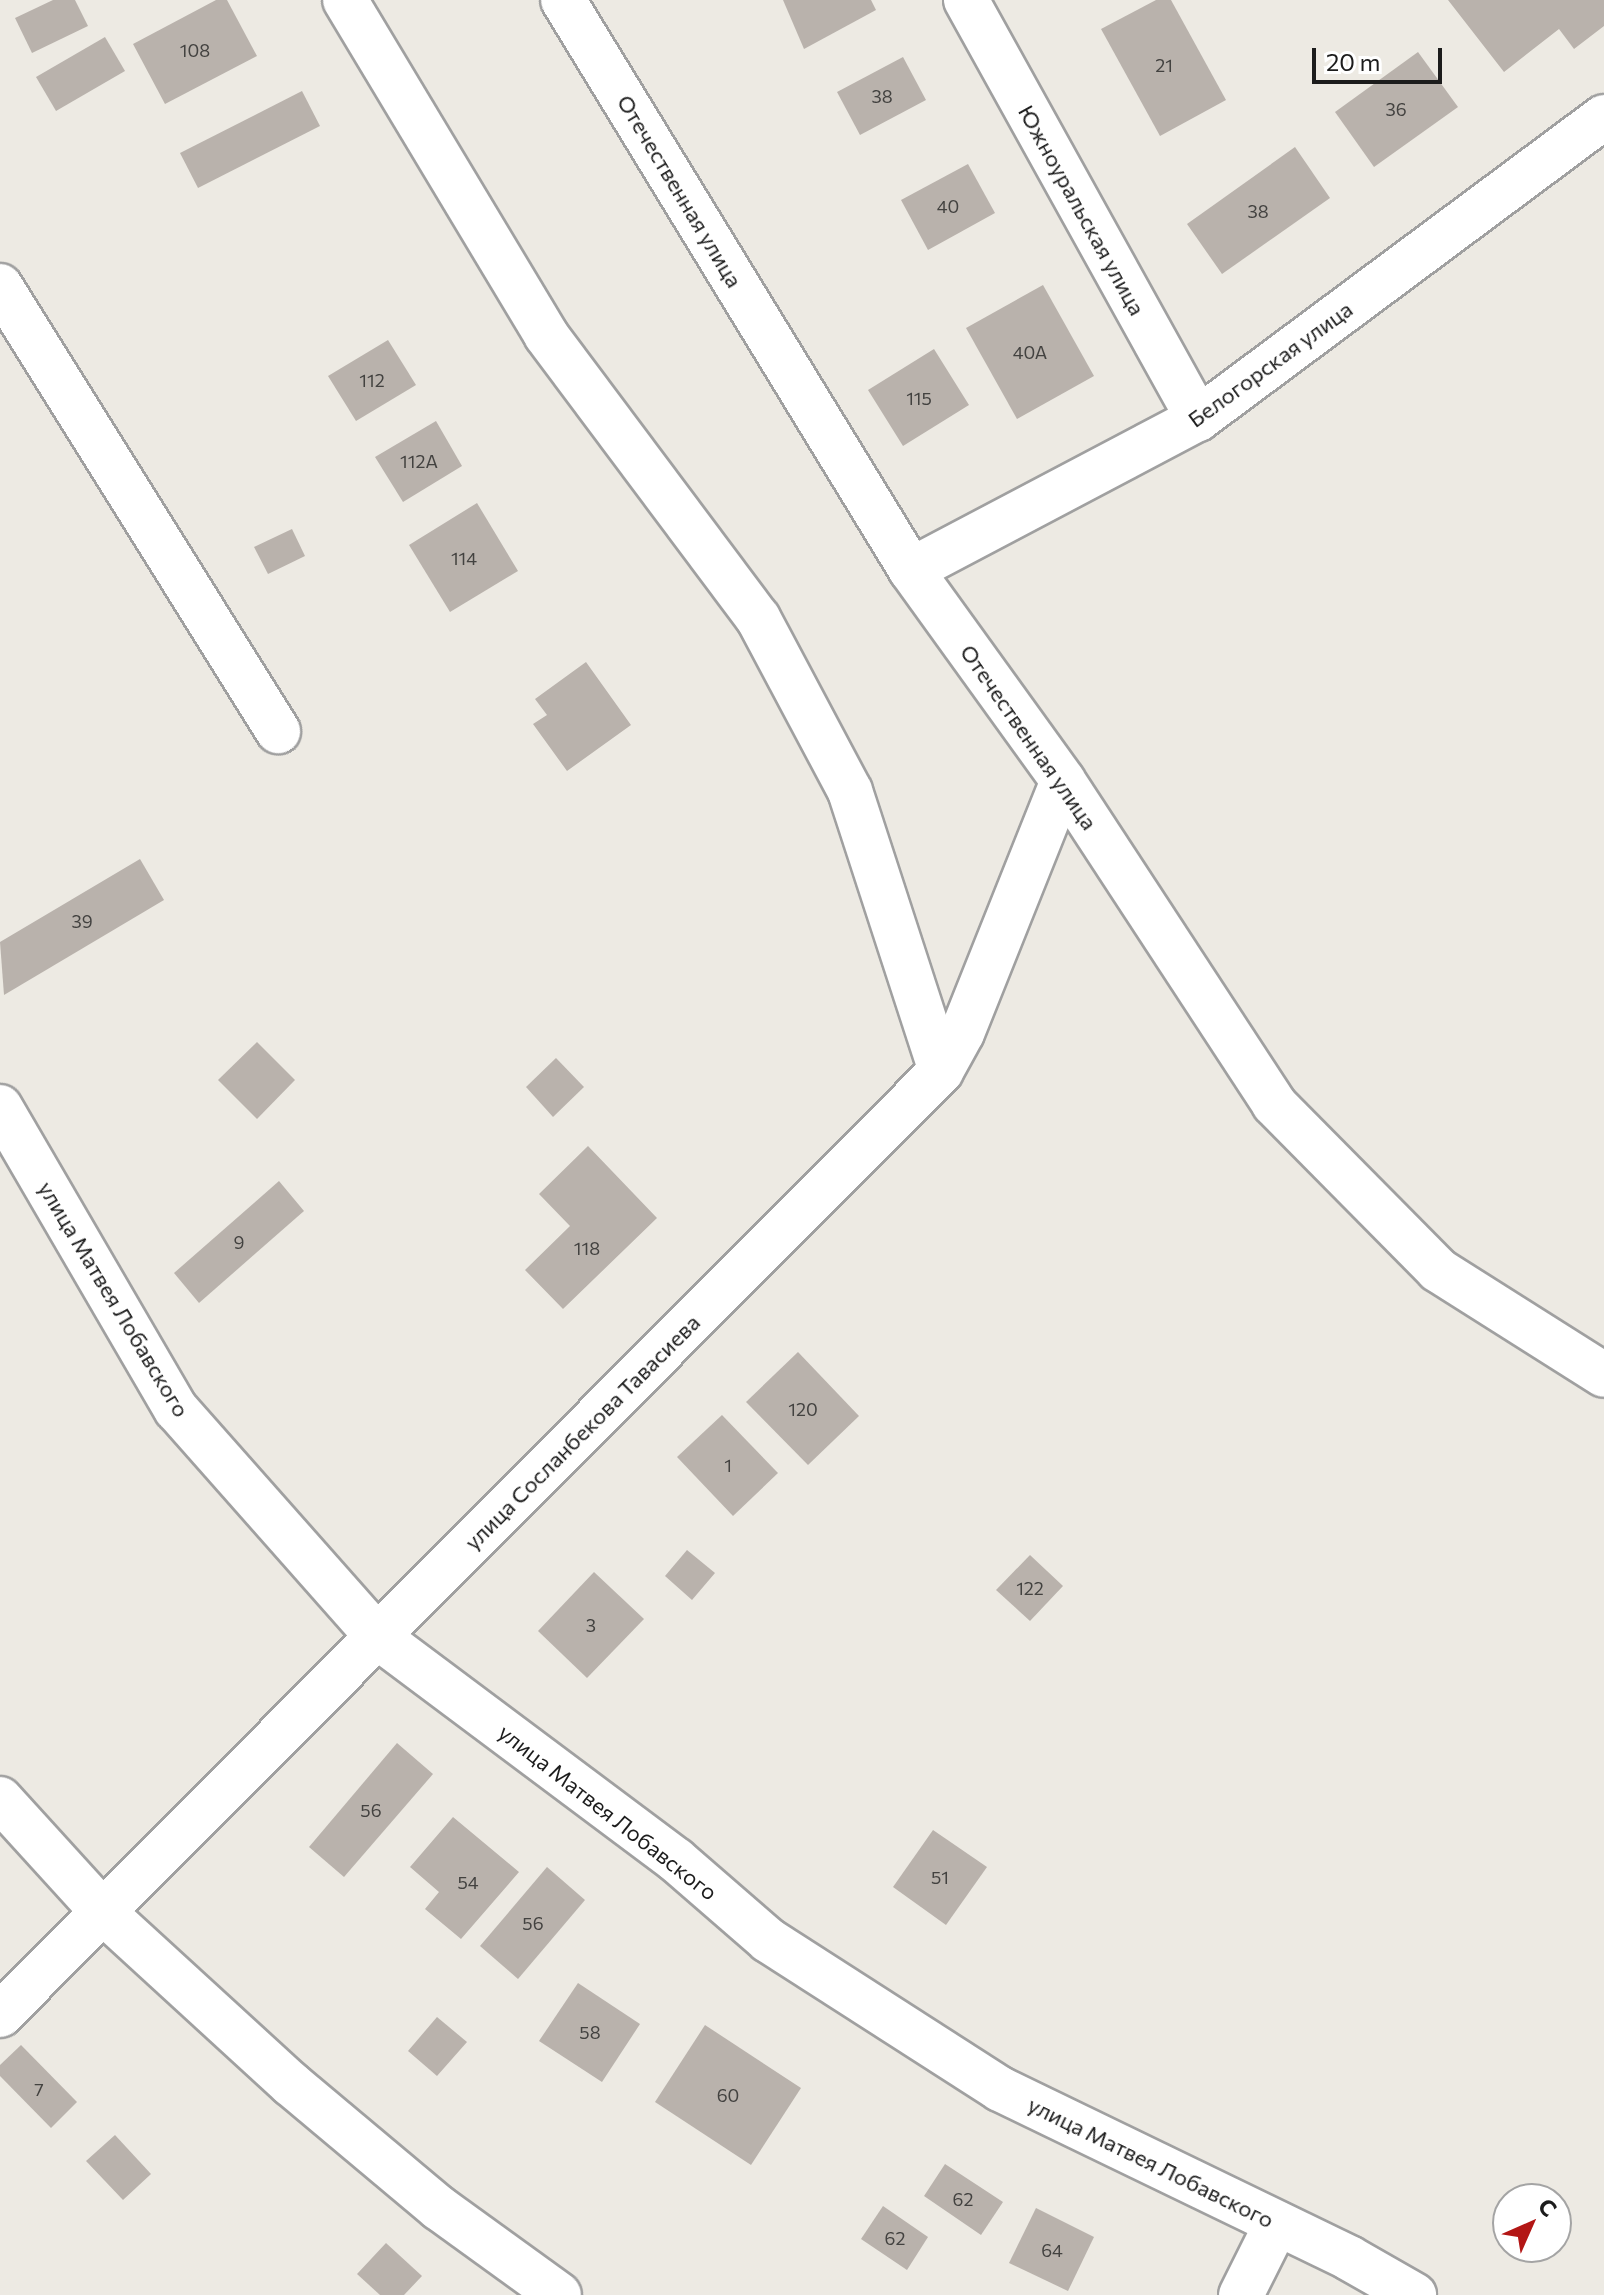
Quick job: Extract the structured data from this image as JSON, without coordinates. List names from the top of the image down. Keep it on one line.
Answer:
{"streets":{"street":["Отечественная улица","Южноуральская улица","Белогорская улица","улица Матвея Лобавского","улица Сосланбекова Тавасиева"]},"crossings":[["Отечественная улица","Белогорская улица"],["Отечественная улица","улица Сосланбекова Тавасиева"],["Южноуральская улица","Белогорская улица"],["улица Матвея Лобавского","улица Сосланбекова Тавасиева"]],"house_numbers":["108","21","38","36","40","38","40А","112","115","112А","114","39","9","118","120","1","122","3","56","51","54","56","58","7","60","62","62","64"],"scale_bar":"20 m","north":"top right"}
